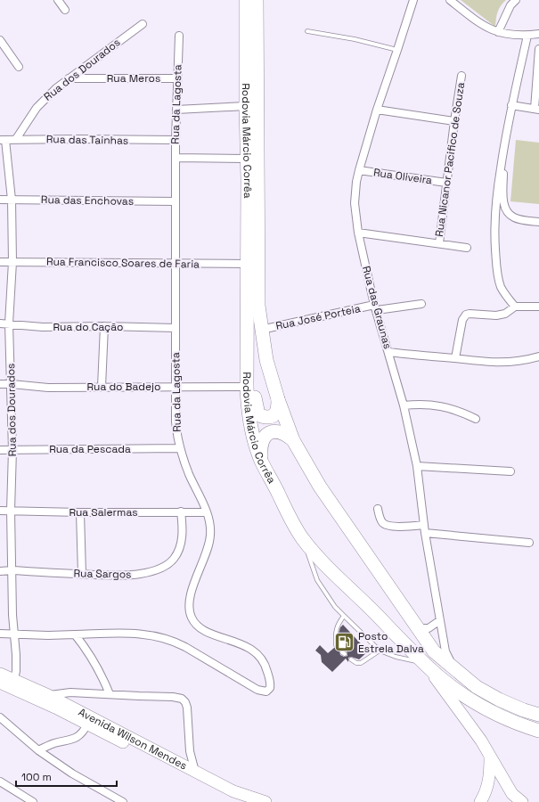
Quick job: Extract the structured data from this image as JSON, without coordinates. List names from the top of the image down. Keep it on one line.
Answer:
{"streets":{"highway":["Rodovia Márcio Corrêa"],"main road":["Avenida Wilson Mendes"],"street":["Rua dos Dourados","Rua Meros","Rua da Lagosta","Rua das Tainhas","Rua Nicanor Pacifico de Souza","Rua Oliveira","Rua das Enchovas","Rua Francisco Soares de Faria","Rua das Graunas","Rua José Porteia","Rua do Cação","Rua do Badejo","Rua da Pescada","Rua Salermas","Rua Sargos"]},"crossings":[["Rua dos Dourados","Rua Meros"],["Rua dos Dourados","Rua das Tainhas"],["Rua dos Dourados","Rua das Enchovas"],["Rua dos Dourados","Rua Francisco Soares de Faria"],["Rua dos Dourados","Rua do Cação"],["Rua dos Dourados","Rua do Badejo"],["Rua dos Dourados","Rua da Pescada"],["Rua dos Dourados","Rua Salermas"],["Rua dos Dourados","Rua Sargos"],["Rua dos Dourados","Avenida Wilson Mendes"],["Rua Meros","Rua da Lagosta"],["Rua da Lagosta","Rua das Tainhas"],["Rua da Lagosta","Rua das Enchovas"],["Rua da Lagosta","Rua Francisco Soares de Faria"],["Rua da Lagosta","Rua do Cação"],["Rua da Lagosta","Rua do Badejo"],["Rua da Lagosta","Rua da Pescada"],["Rua da Lagosta","Rua Salermas"],["Rodovia Márcio Corrêa","Rua Francisco Soares de Faria"],["Rodovia Márcio Corrêa","Rua das Graunas"],["Rodovia Márcio Corrêa","Rua José Porteia"],["Rodovia Márcio Corrêa","Rua do Badejo"],["Rua Nicanor Pacifico de Souza","Rua Oliveira"],["Rua Oliveira","Rua das Graunas"],["Rua das Graunas","Rua José Porteia"],["Rua Salermas","Rua Sargos"]],"places":{"fuel station":["Posto Estrela Dalva"]},"scale_bar":"100 m"}
